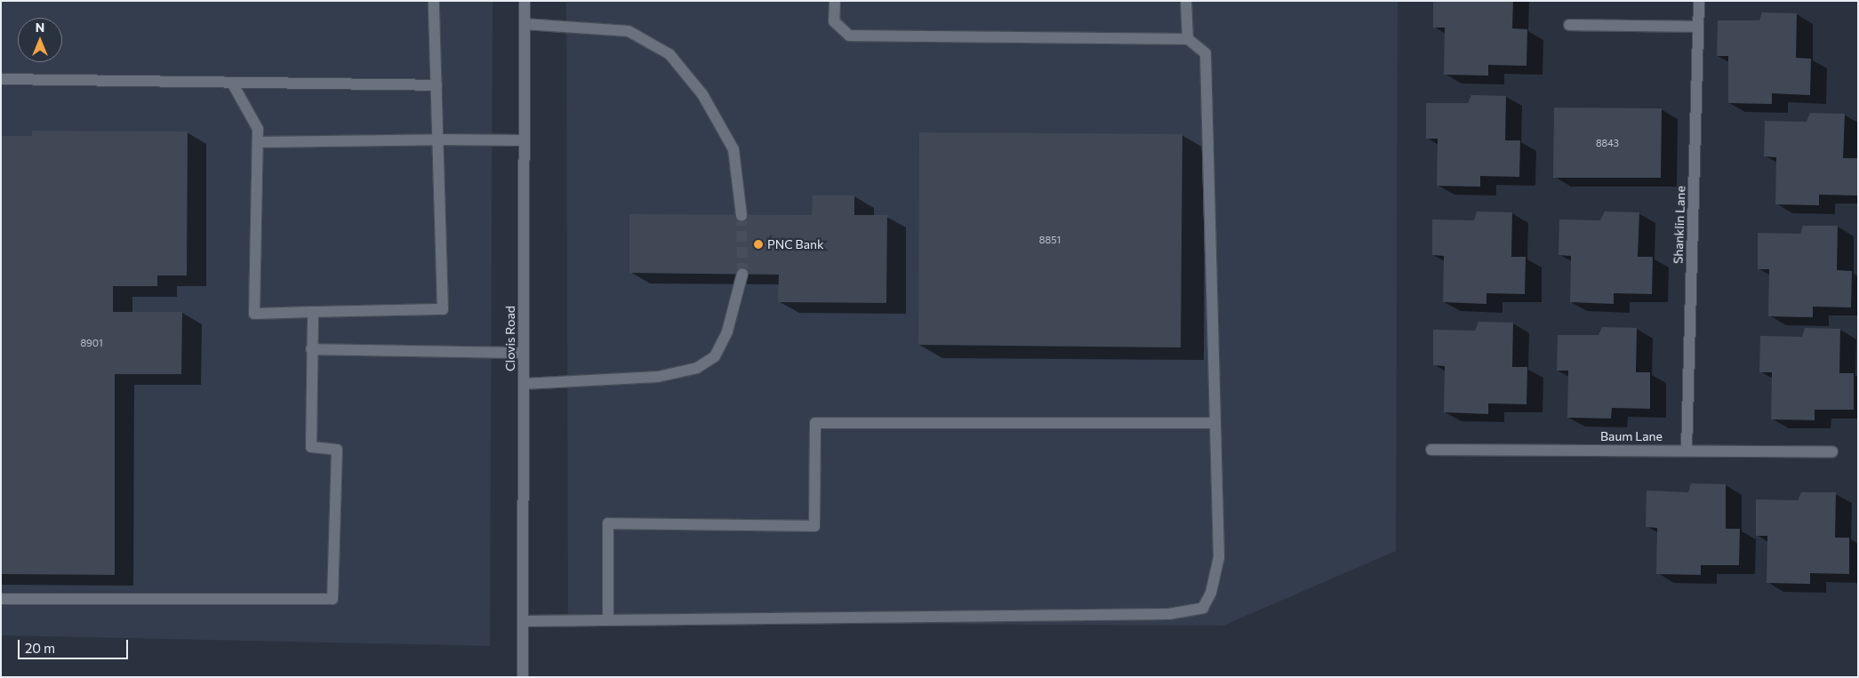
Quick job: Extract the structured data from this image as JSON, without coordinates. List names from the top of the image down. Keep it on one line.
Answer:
{"streets":{"street":["Shanklin Lane","Clovis Road","Baum Lane"]},"crossings":[["Shanklin Lane","Baum Lane"]],"places":["PNC Bank"],"house_numbers":["8843","8851","8901"],"scale_bar":"20 m","north":"top"}
